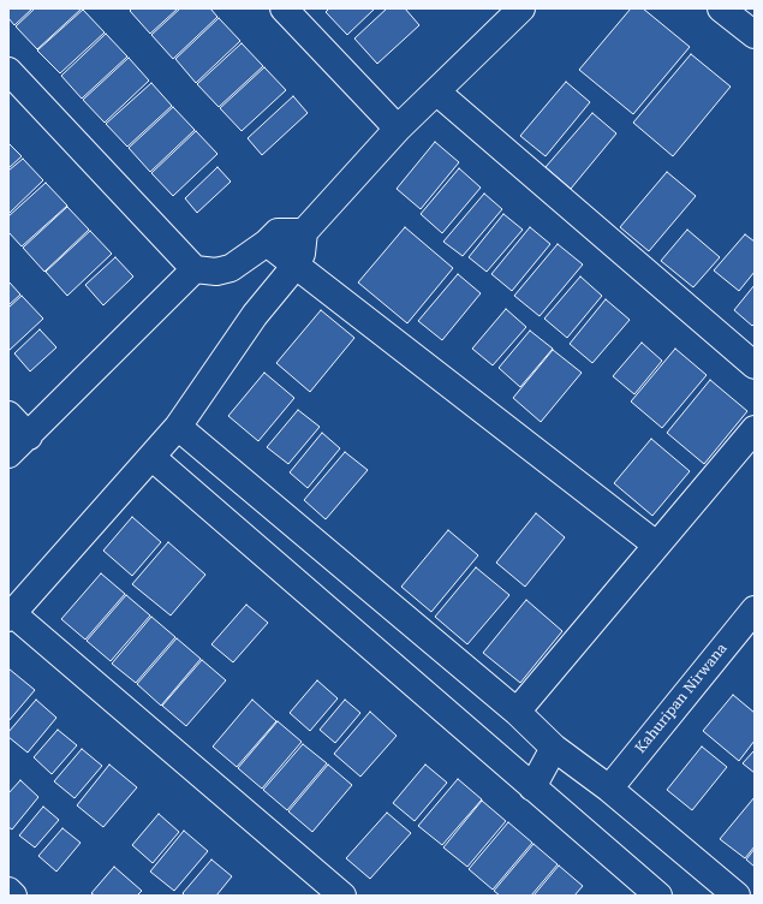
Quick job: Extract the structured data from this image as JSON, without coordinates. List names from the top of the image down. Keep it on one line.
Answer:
{"streets":{"street":["Kahuripan Nirwana"]}}
